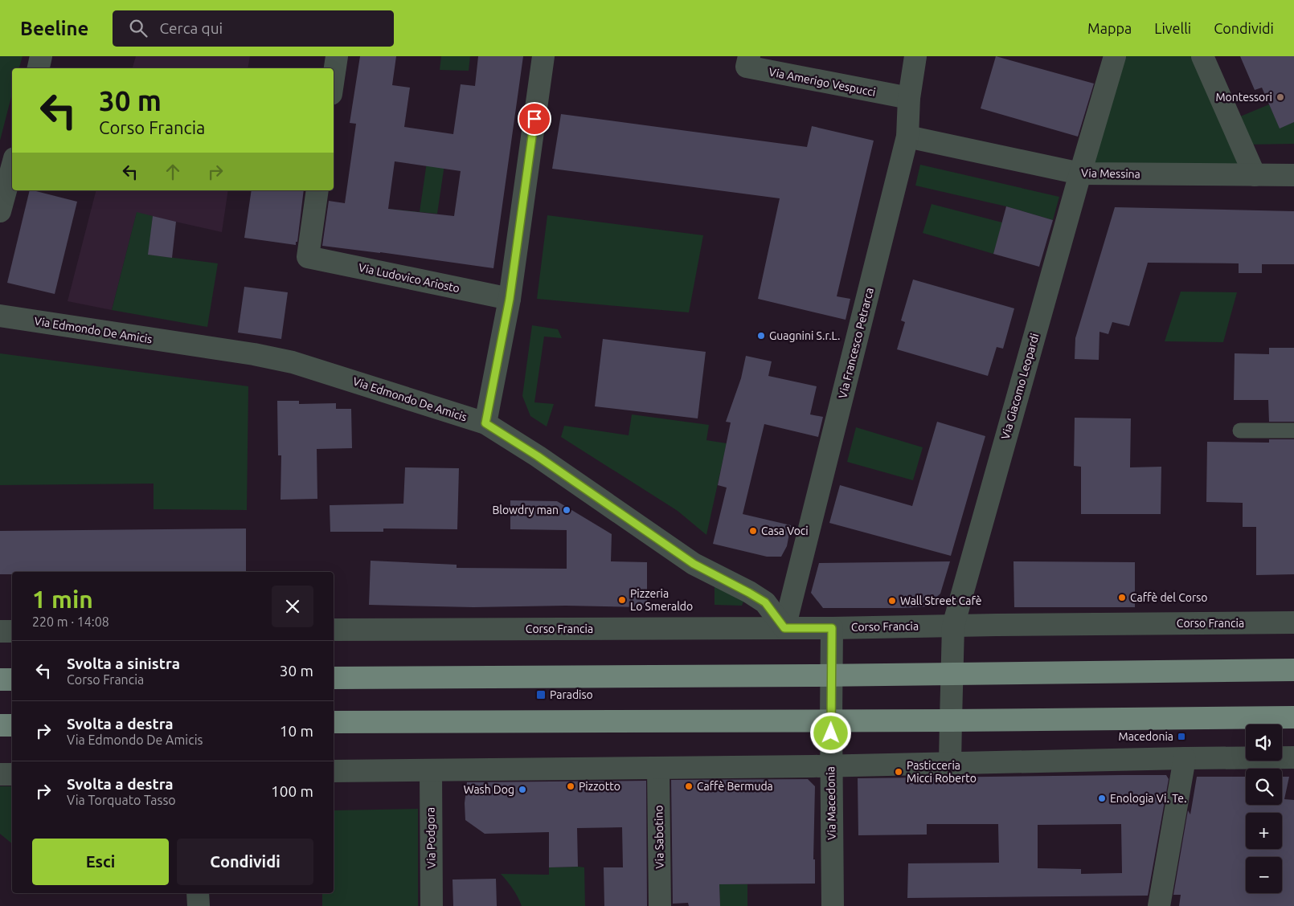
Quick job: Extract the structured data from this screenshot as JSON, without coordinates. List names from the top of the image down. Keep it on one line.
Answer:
{"streets":{"street":["Via Amerigo Vespucci","Via Messina","Via Ludovico Ariosto","Via Edmondo De Amicis","Via Francesco Petrarca","Via Giacomo Leopardi","Corso Francia","Via Macedonia","Via Sabotino","Via Podgora"]},"crossings":[["Via Amerigo Vespucci","Via Francesco Petrarca"],["Via Messina","Via Francesco Petrarca"],["Via Messina","Via Giacomo Leopardi"],["Via Edmondo De Amicis","Via Francesco Petrarca"],["Via Edmondo De Amicis","Corso Francia"],["Via Francesco Petrarca","Corso Francia"],["Via Giacomo Leopardi","Corso Francia"],["Corso Francia","Via Macedonia"]],"places":{"other":["Montessori","Guagnini S.r.L.","Blowdry man","Casa Voci","Caffè del Corso","Pizzeria Lo Smeraldo","Wall Street Cafè","Pasticceria Micci Roberto","Pizzotto","Caffè Bermuda","Wash Dog","Enologia Vi. Te."],"transit":["Paradiso","Macedonia"]},"page":{"header":"Beeline","search":"Cerca qui","nav":["Mappa","Livelli","Condividi"],"turn":["30 m","Corso Francia"],"heading":["1 min","220 m · 14:08"],"list":[{"name":"Svolta a sinistra","note":"Corso Francia","value":"30 m"},{"name":"Svolta a destra","note":"Via Edmondo De Amicis","value":"10 m"},{"name":"Svolta a destra","note":"Via Torquato Tasso","value":"100 m"}],"map_buttons":["+","−"],"buttons":["Esci","Condividi"]}}
